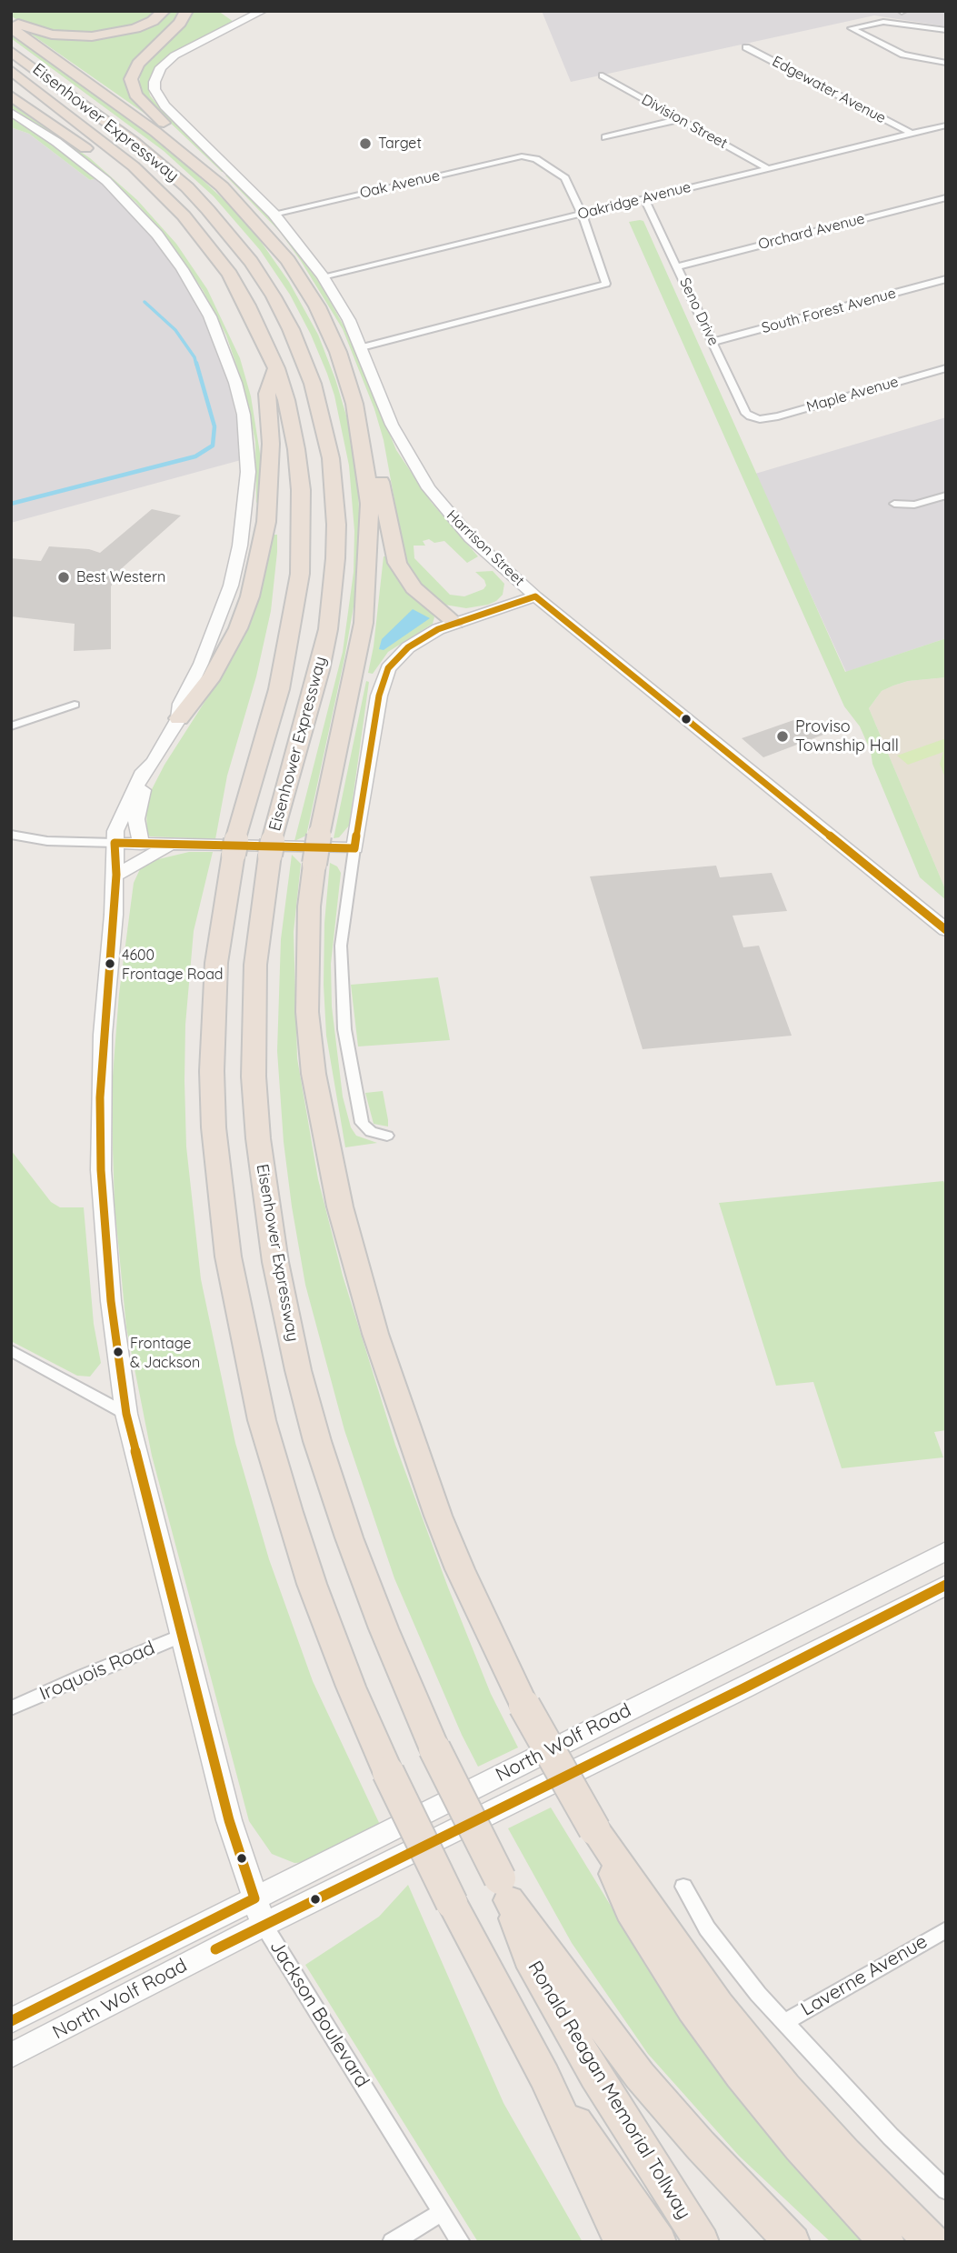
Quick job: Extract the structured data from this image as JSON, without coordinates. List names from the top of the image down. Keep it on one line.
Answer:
{"streets":{"highway":["Eisenhower Expressway","Ronald Reagan Memorial Tollway"],"main road":["Harrison Street","North Wolf Road","Jackson Boulevard"],"street":["Edgewater Avenue","Division Street","Oak Avenue","Oakridge Avenue","Orchard Avenue","South Forest Avenue","Seno Drive","Maple Avenue","Iroquois Road","Laverne Avenue"]},"crossings":[["Edgewater Avenue","Oakridge Avenue"],["Division Street","Oakridge Avenue"],["Eisenhower Expressway","Ronald Reagan Memorial Tollway"],["Oak Avenue","Oakridge Avenue"],["Oak Avenue","Harrison Street"],["Oakridge Avenue","Seno Drive"],["Oakridge Avenue","Harrison Street"],["Orchard Avenue","Seno Drive"],["South Forest Avenue","Seno Drive"],["Seno Drive","Maple Avenue"],["Iroquois Road","Jackson Boulevard"],["North Wolf Road","Jackson Boulevard"]],"places":["Target","Best Western","Proviso Township Hall","4600 Frontage Road","Frontage & Jackson"]}
